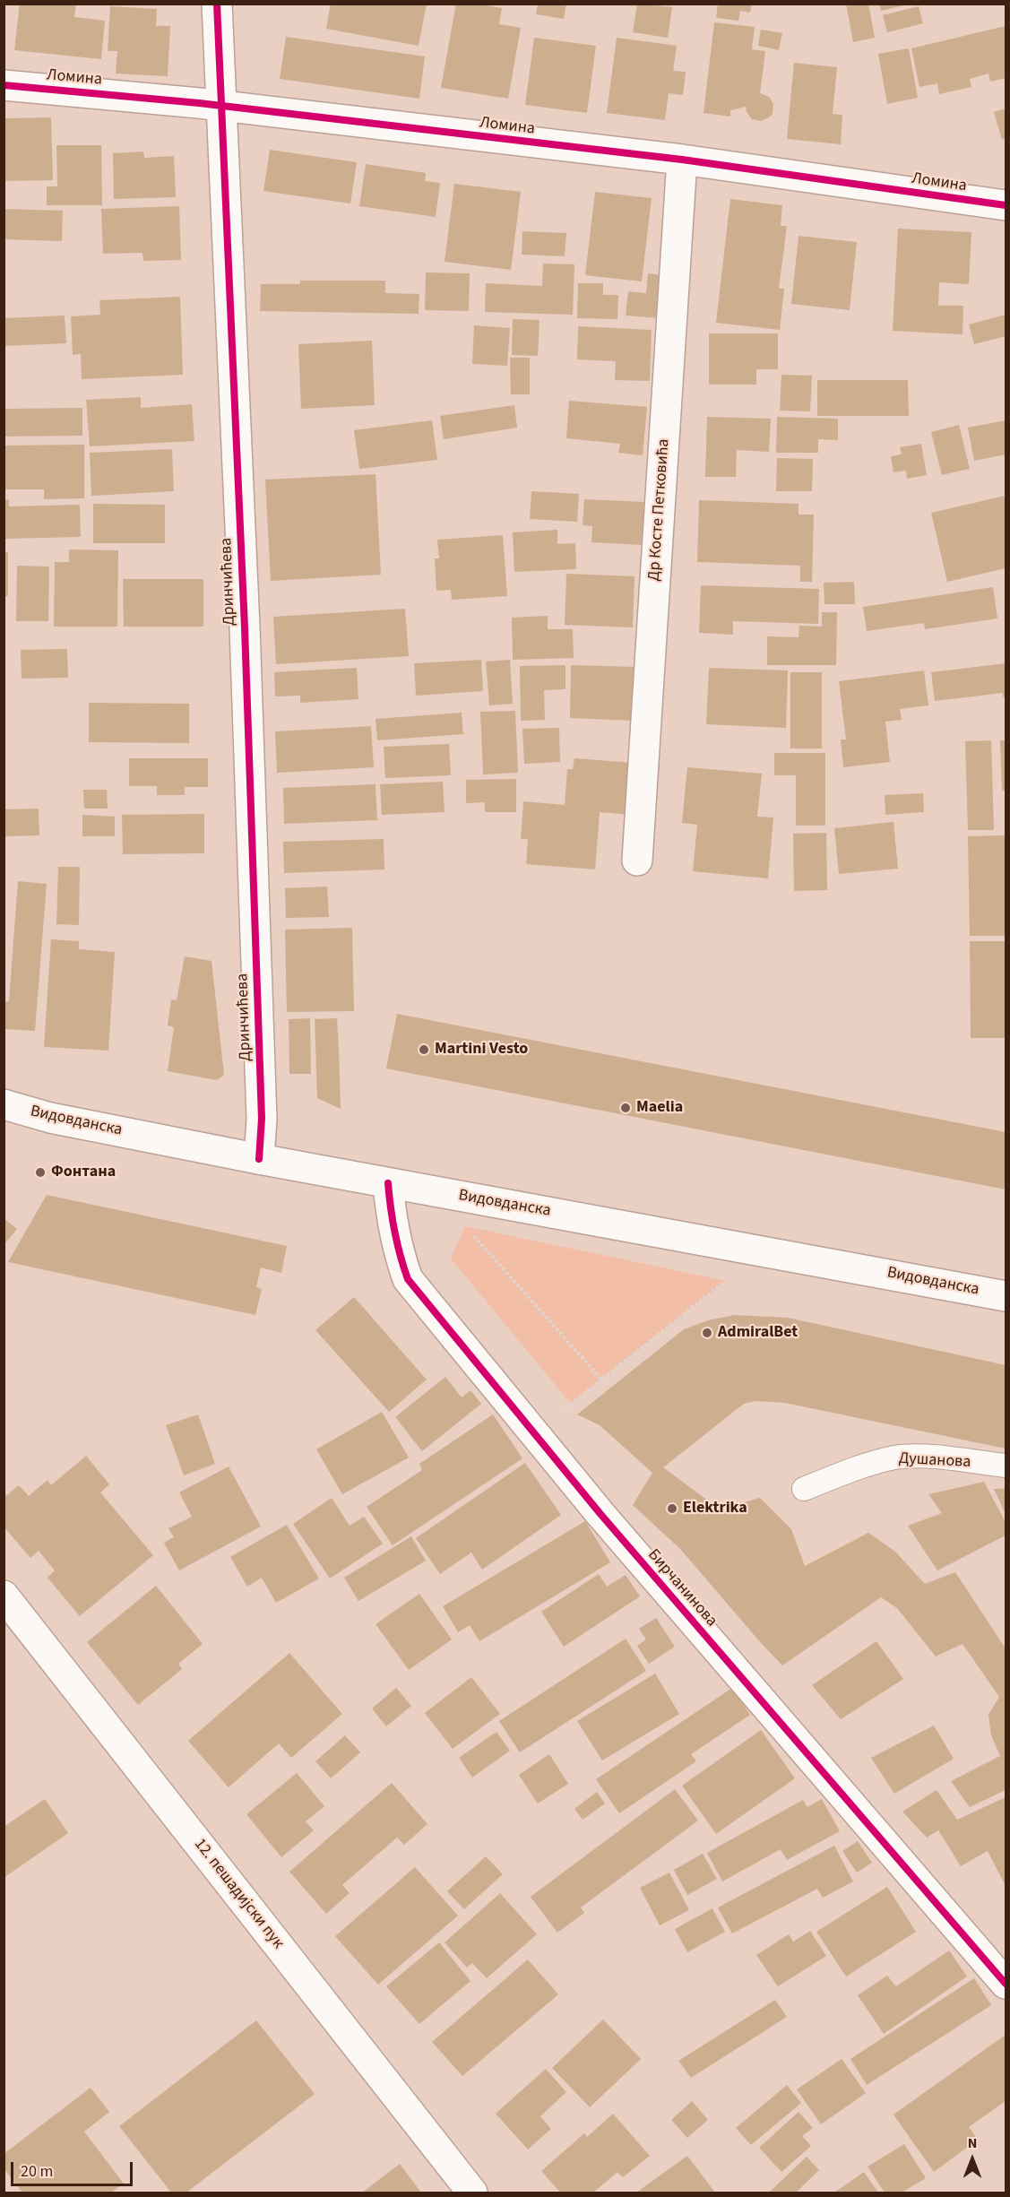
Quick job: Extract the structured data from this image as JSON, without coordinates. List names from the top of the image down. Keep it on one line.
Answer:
{"streets":{"street":["Ломина","Др Косте Петковића","Дринчићева","Видовданска","Бирчанинова","12. пешадијски пук"],"lane":["Душанова"]},"crossings":[["Ломина","Др Косте Петковића"],["Ломина","Дринчићева"],["Дринчићева","Видовданска"],["Видовданска","Бирчанинова"]],"places":["Martini Vesto","Maelia","Фонтана","AdmiralBet","Elektrika"],"scale_bar":"20 m","north":"top"}
